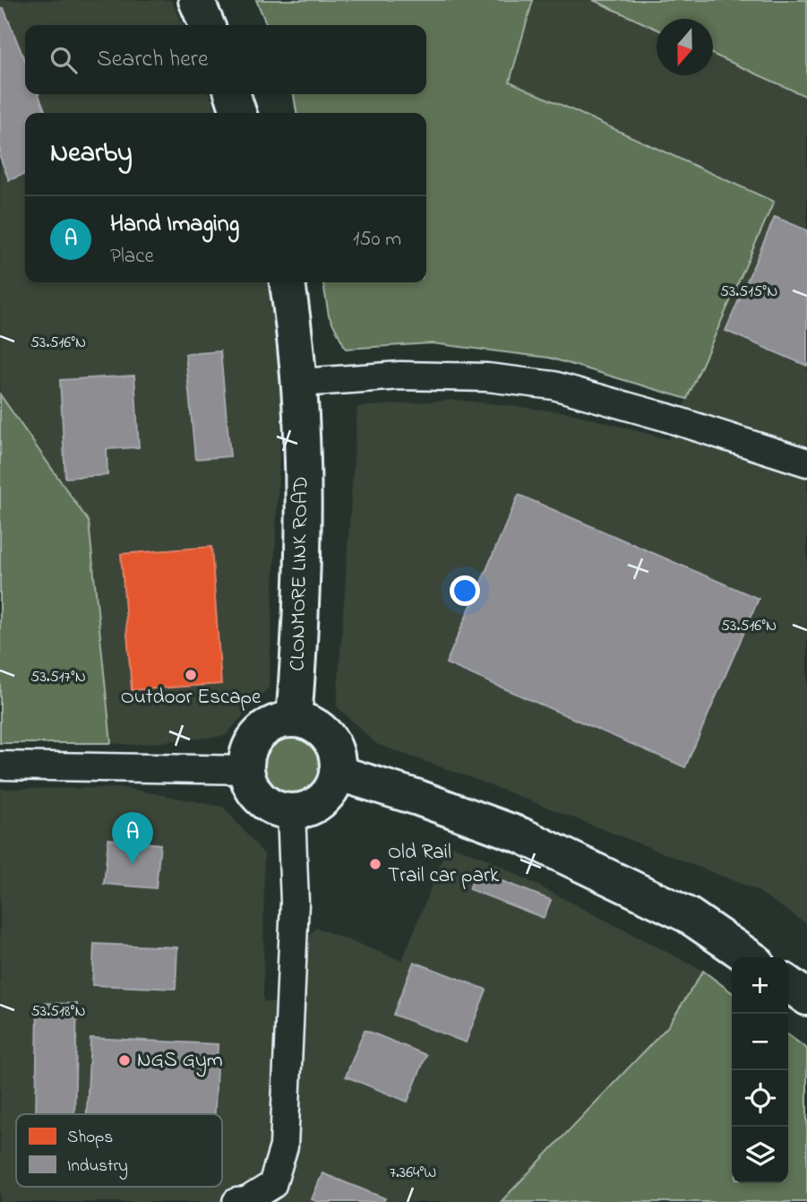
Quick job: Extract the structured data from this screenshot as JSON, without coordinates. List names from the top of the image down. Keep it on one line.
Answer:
{"streets":{"main road":["CLONMORE LINK ROAD"]},"places":["Outdoor Escape","Old Rail Trail car park","NGS Gym"],"legend":["Shops","Industry"],"north":"bottom","page":{"search":"Search here","heading":"Nearby","list":[{"mark":"A","name":"Hand Imaging","note":"Place","value":"150 m"}],"pins":"A","map_buttons":["+","−"]},"coordinates":["53.515°N","53.516°N","53.517°N","53.518°N","7.364°W"]}
